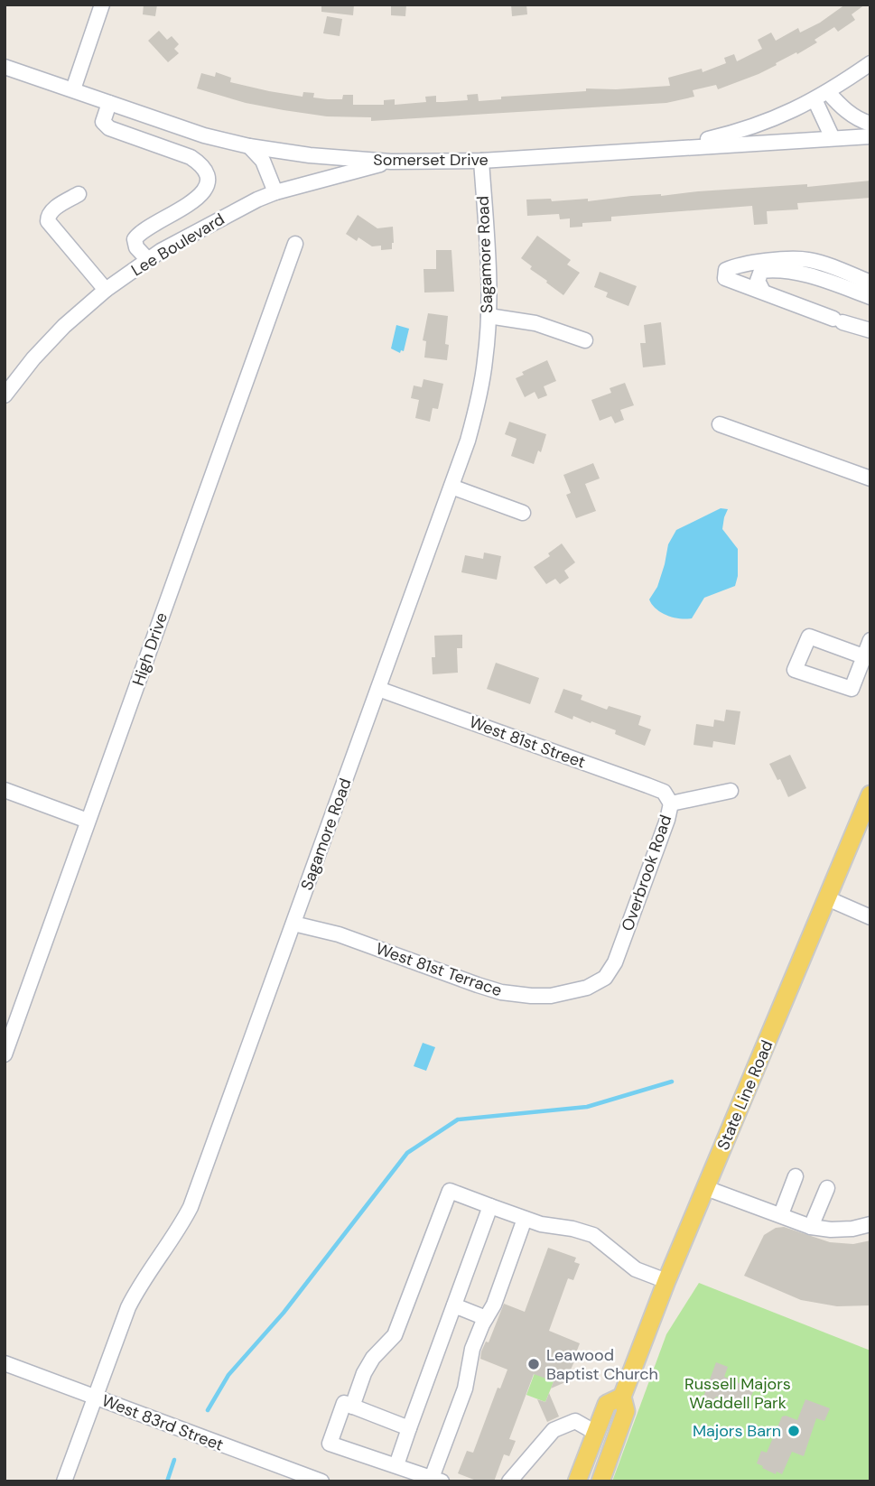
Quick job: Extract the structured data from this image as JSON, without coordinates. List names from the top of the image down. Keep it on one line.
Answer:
{"streets":{"main road":["State Line Road"],"street":["Somerset Drive","Lee Boulevard","Sagamore Road","High Drive","West 81st Street","Overbrook Road","West 81st Terrace","West 83rd Street"]},"crossings":[["Somerset Drive","Lee Boulevard"],["Somerset Drive","Sagamore Road"],["Sagamore Road","West 81st Street"],["Sagamore Road","West 81st Terrace"],["Sagamore Road","West 83rd Street"],["West 81st Street","Overbrook Road"],["Overbrook Road","West 81st Terrace"]],"parks":["Russell Majors Waddell Park"],"places":["Leawood Baptist Church","Majors Barn"]}
